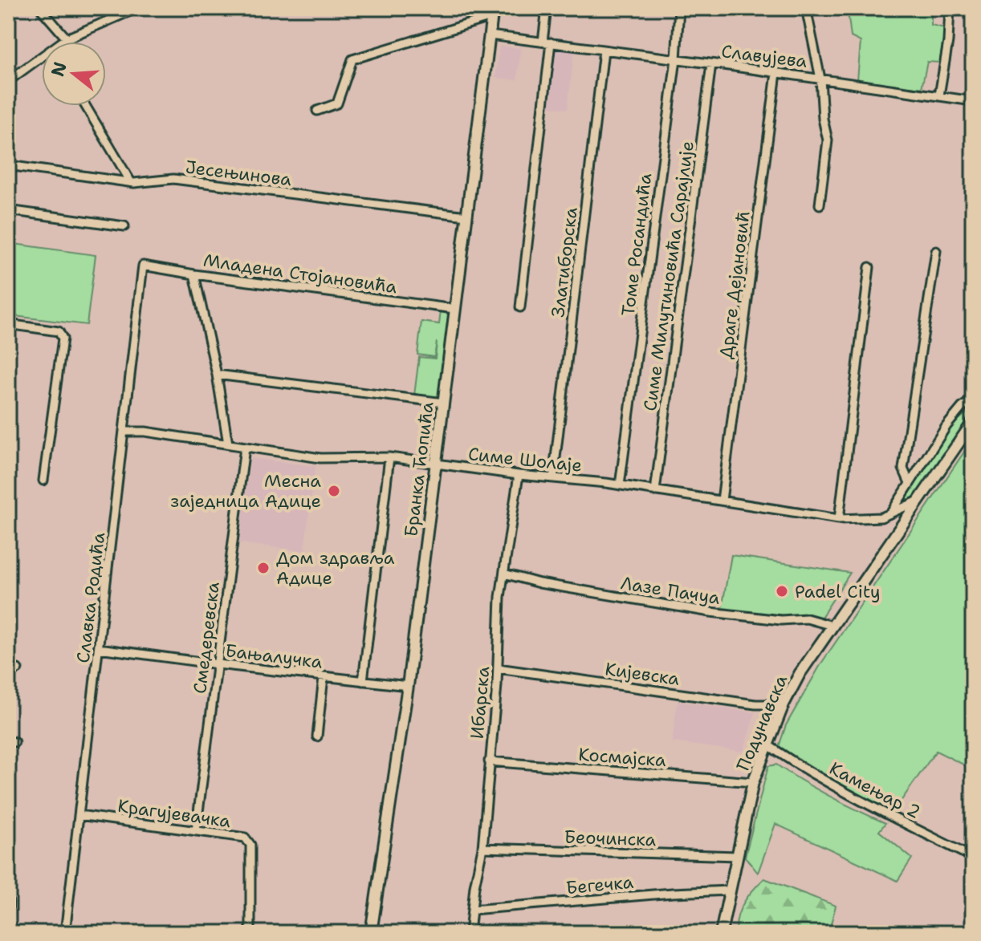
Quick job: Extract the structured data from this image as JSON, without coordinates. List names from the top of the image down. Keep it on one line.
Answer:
{"streets":{"street":["Славујева","Јесењинова","Томе Росандића","Златиборска","Младена Стојановића","Симе Милутиновића Сарајлије","Драге Дејановић","Симе Шолаје","Бранка Ћопића","Лазе Пачуа","Славка Родића","Смедеревска","Бањалучка","Кијевска","Ибарска","Подунавска","Космајска","Камењар 2","Крагујевачка","Беочинска","Бегечка"]},"crossings":[["Славујева","Томе Росандића"],["Славујева","Златиборска"],["Славујева","Симе Милутиновића Сарајлије"],["Славујева","Драге Дејановић"],["Славујева","Бранка Ћопића"],["Јесењинова","Бранка Ћопића"],["Томе Росандића","Симе Шолаје"],["Златиборска","Симе Шолаје"],["Младена Стојановића","Бранка Ћопића"],["Младена Стојановића","Славка Родића"],["Симе Милутиновића Сарајлије","Симе Шолаје"],["Драге Дејановић","Симе Шолаје"],["Симе Шолаје","Бранка Ћопића"],["Симе Шолаје","Славка Родића"],["Симе Шолаје","Смедеревска"],["Симе Шолаје","Ибарска"],["Симе Шолаје","Подунавска"],["Бранка Ћопића","Бањалучка"],["Лазе Пачуа","Ибарска"],["Лазе Пачуа","Подунавска"],["Славка Родића","Бањалучка"],["Славка Родића","Крагујевачка"],["Смедеревска","Бањалучка"],["Смедеревска","Крагујевачка"],["Кијевска","Ибарска"],["Кијевска","Подунавска"],["Ибарска","Космајска"],["Ибарска","Беочинска"],["Ибарска","Бегечка"],["Подунавска","Космајска"],["Подунавска","Камењар 2"],["Подунавска","Беочинска"],["Подунавска","Бегечка"]],"places":["Месна заједница Адице","Дом здравља Адице","Padel City"],"north":"left"}
